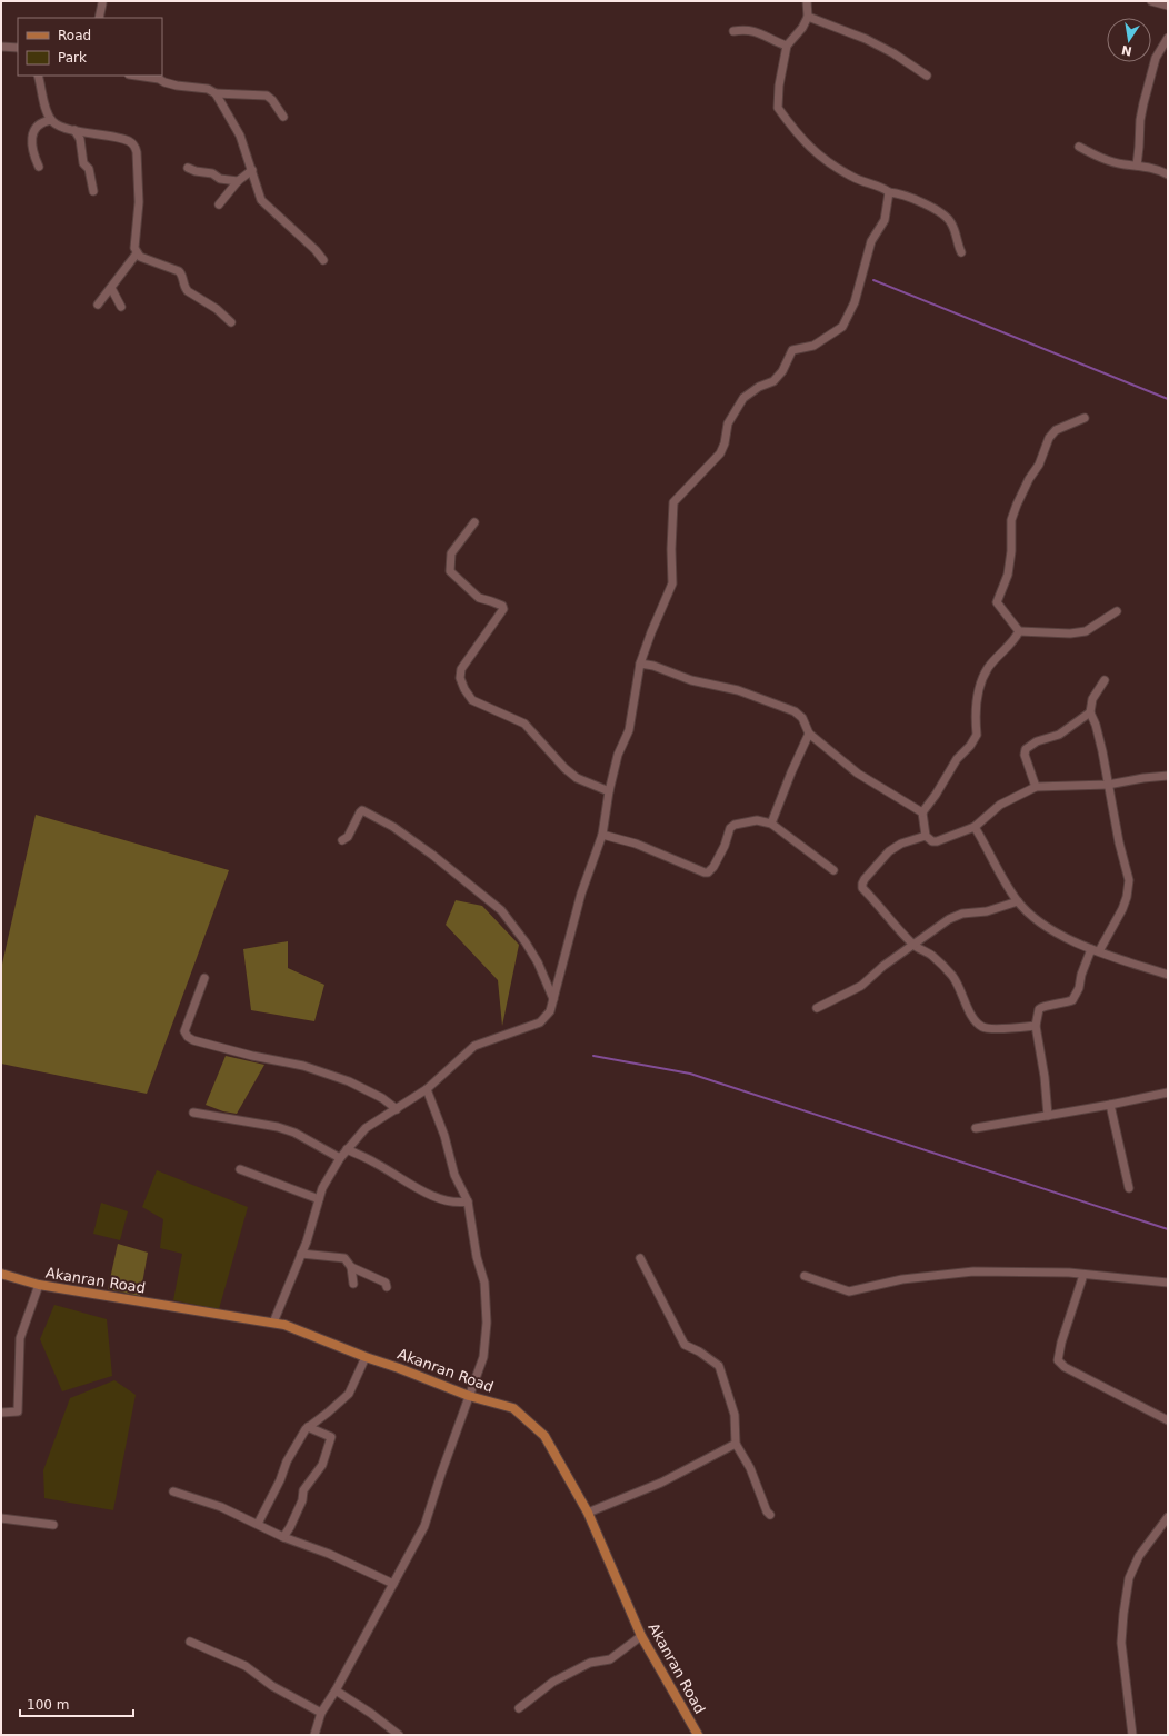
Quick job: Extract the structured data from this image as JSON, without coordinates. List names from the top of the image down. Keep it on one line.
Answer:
{"streets":{"main road":["Akanran Road"]},"legend":["Road","Park"],"scale_bar":"100 m","north":"bottom"}
